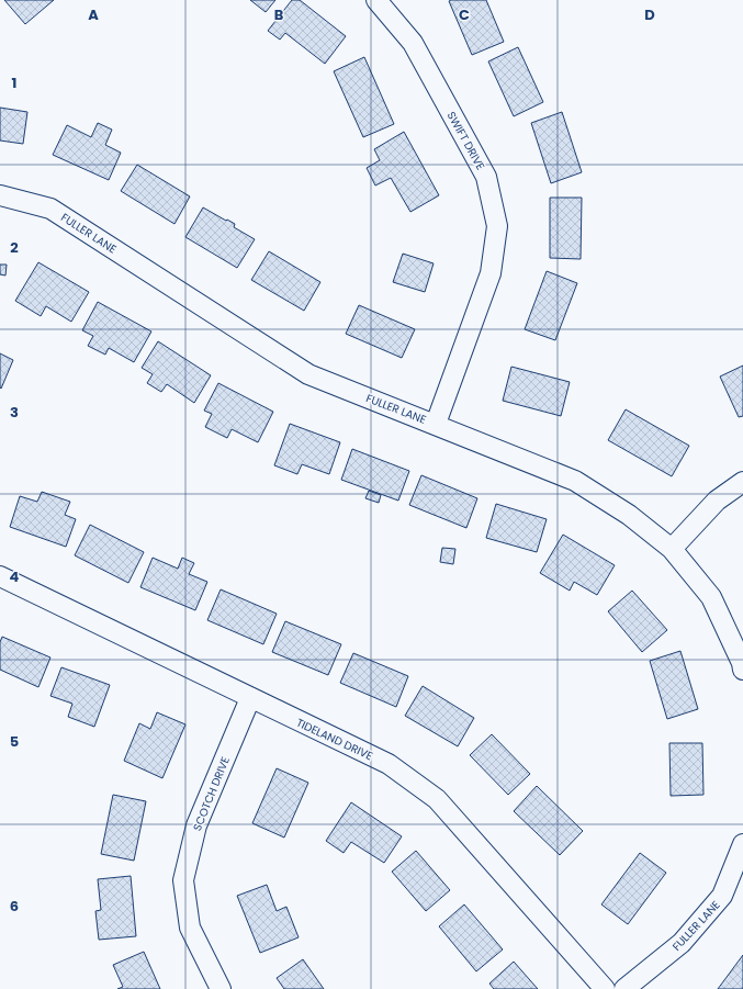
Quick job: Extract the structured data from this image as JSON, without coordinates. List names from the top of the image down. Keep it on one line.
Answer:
{"streets":{"street":["SWIFT DRIVE","FULLER LANE","TIDELAND DRIVE","SCOTCH DRIVE"]},"crossings":[["SWIFT DRIVE","FULLER LANE"],["TIDELAND DRIVE","SCOTCH DRIVE"]],"grid":{"columns":["A","B","C","D"],"rows":["1","2","3","4","5","6"]}}
